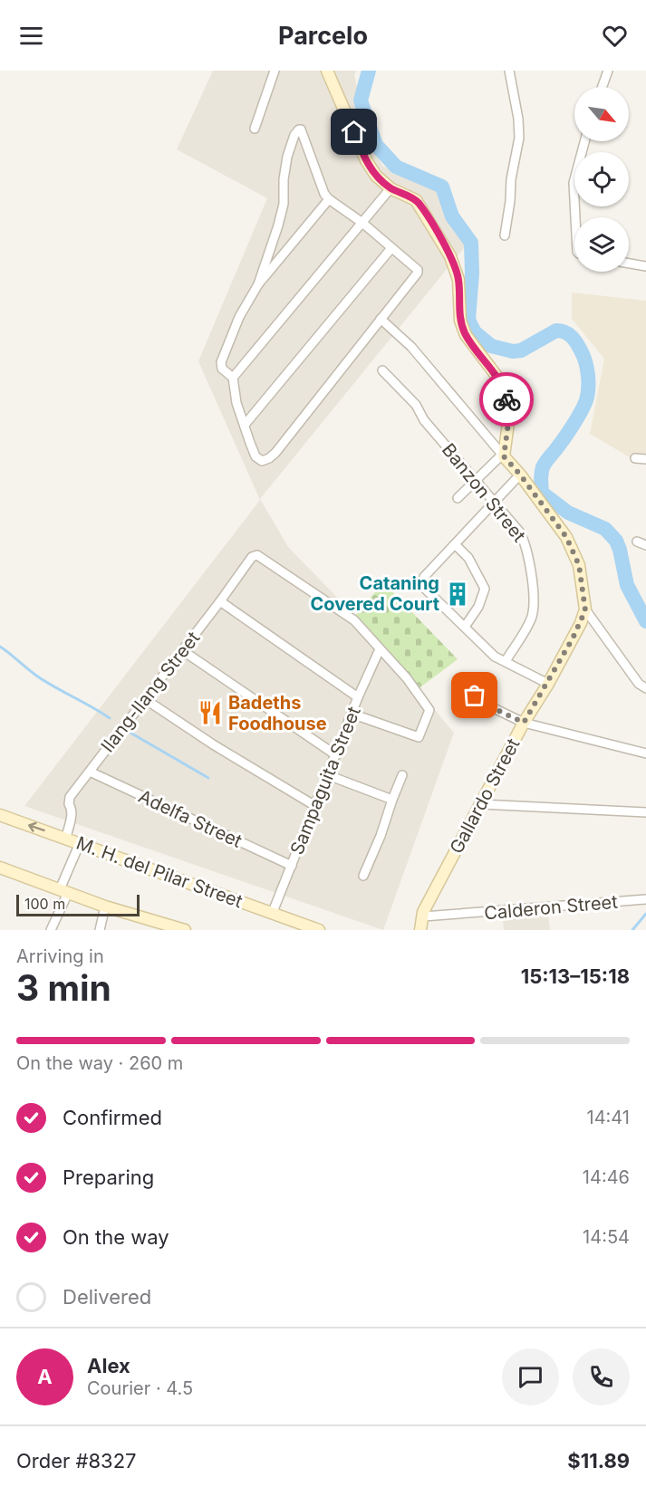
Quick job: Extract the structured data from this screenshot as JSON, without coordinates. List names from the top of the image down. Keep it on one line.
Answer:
{"streets":{"street":["Banzon Street","Ilang-Ilang Street","Sampaguita Street","Gallardo Street","Adelfa Street","M. H. del Pilar Street","Calderon Street"]},"crossings":[["Ilang-Ilang Street","Sampaguita Street"],["Ilang-Ilang Street","Adelfa Street"],["Ilang-Ilang Street","M. H. del Pilar Street"],["Sampaguita Street","Adelfa Street"],["Sampaguita Street","M. H. del Pilar Street"],["Gallardo Street","Calderon Street"]],"places":{"building":["Cataning Covered Court"],"restaurant":["Badeths Foodhouse"]},"scale_bar":"100 m","north":"bottom right","page":{"header":"Parcelo","scale":"100 m","heading":["3 min","Arriving in","15:13–15:18"],"panel":["Alex","Courier · 4.5","Order #8327","$11.89"],"bar":"On the way · 260 m","list":[["Confirmed","14:41"],["Preparing","14:46"],["On the way","14:54"],"Delivered"],"round":"A"}}
